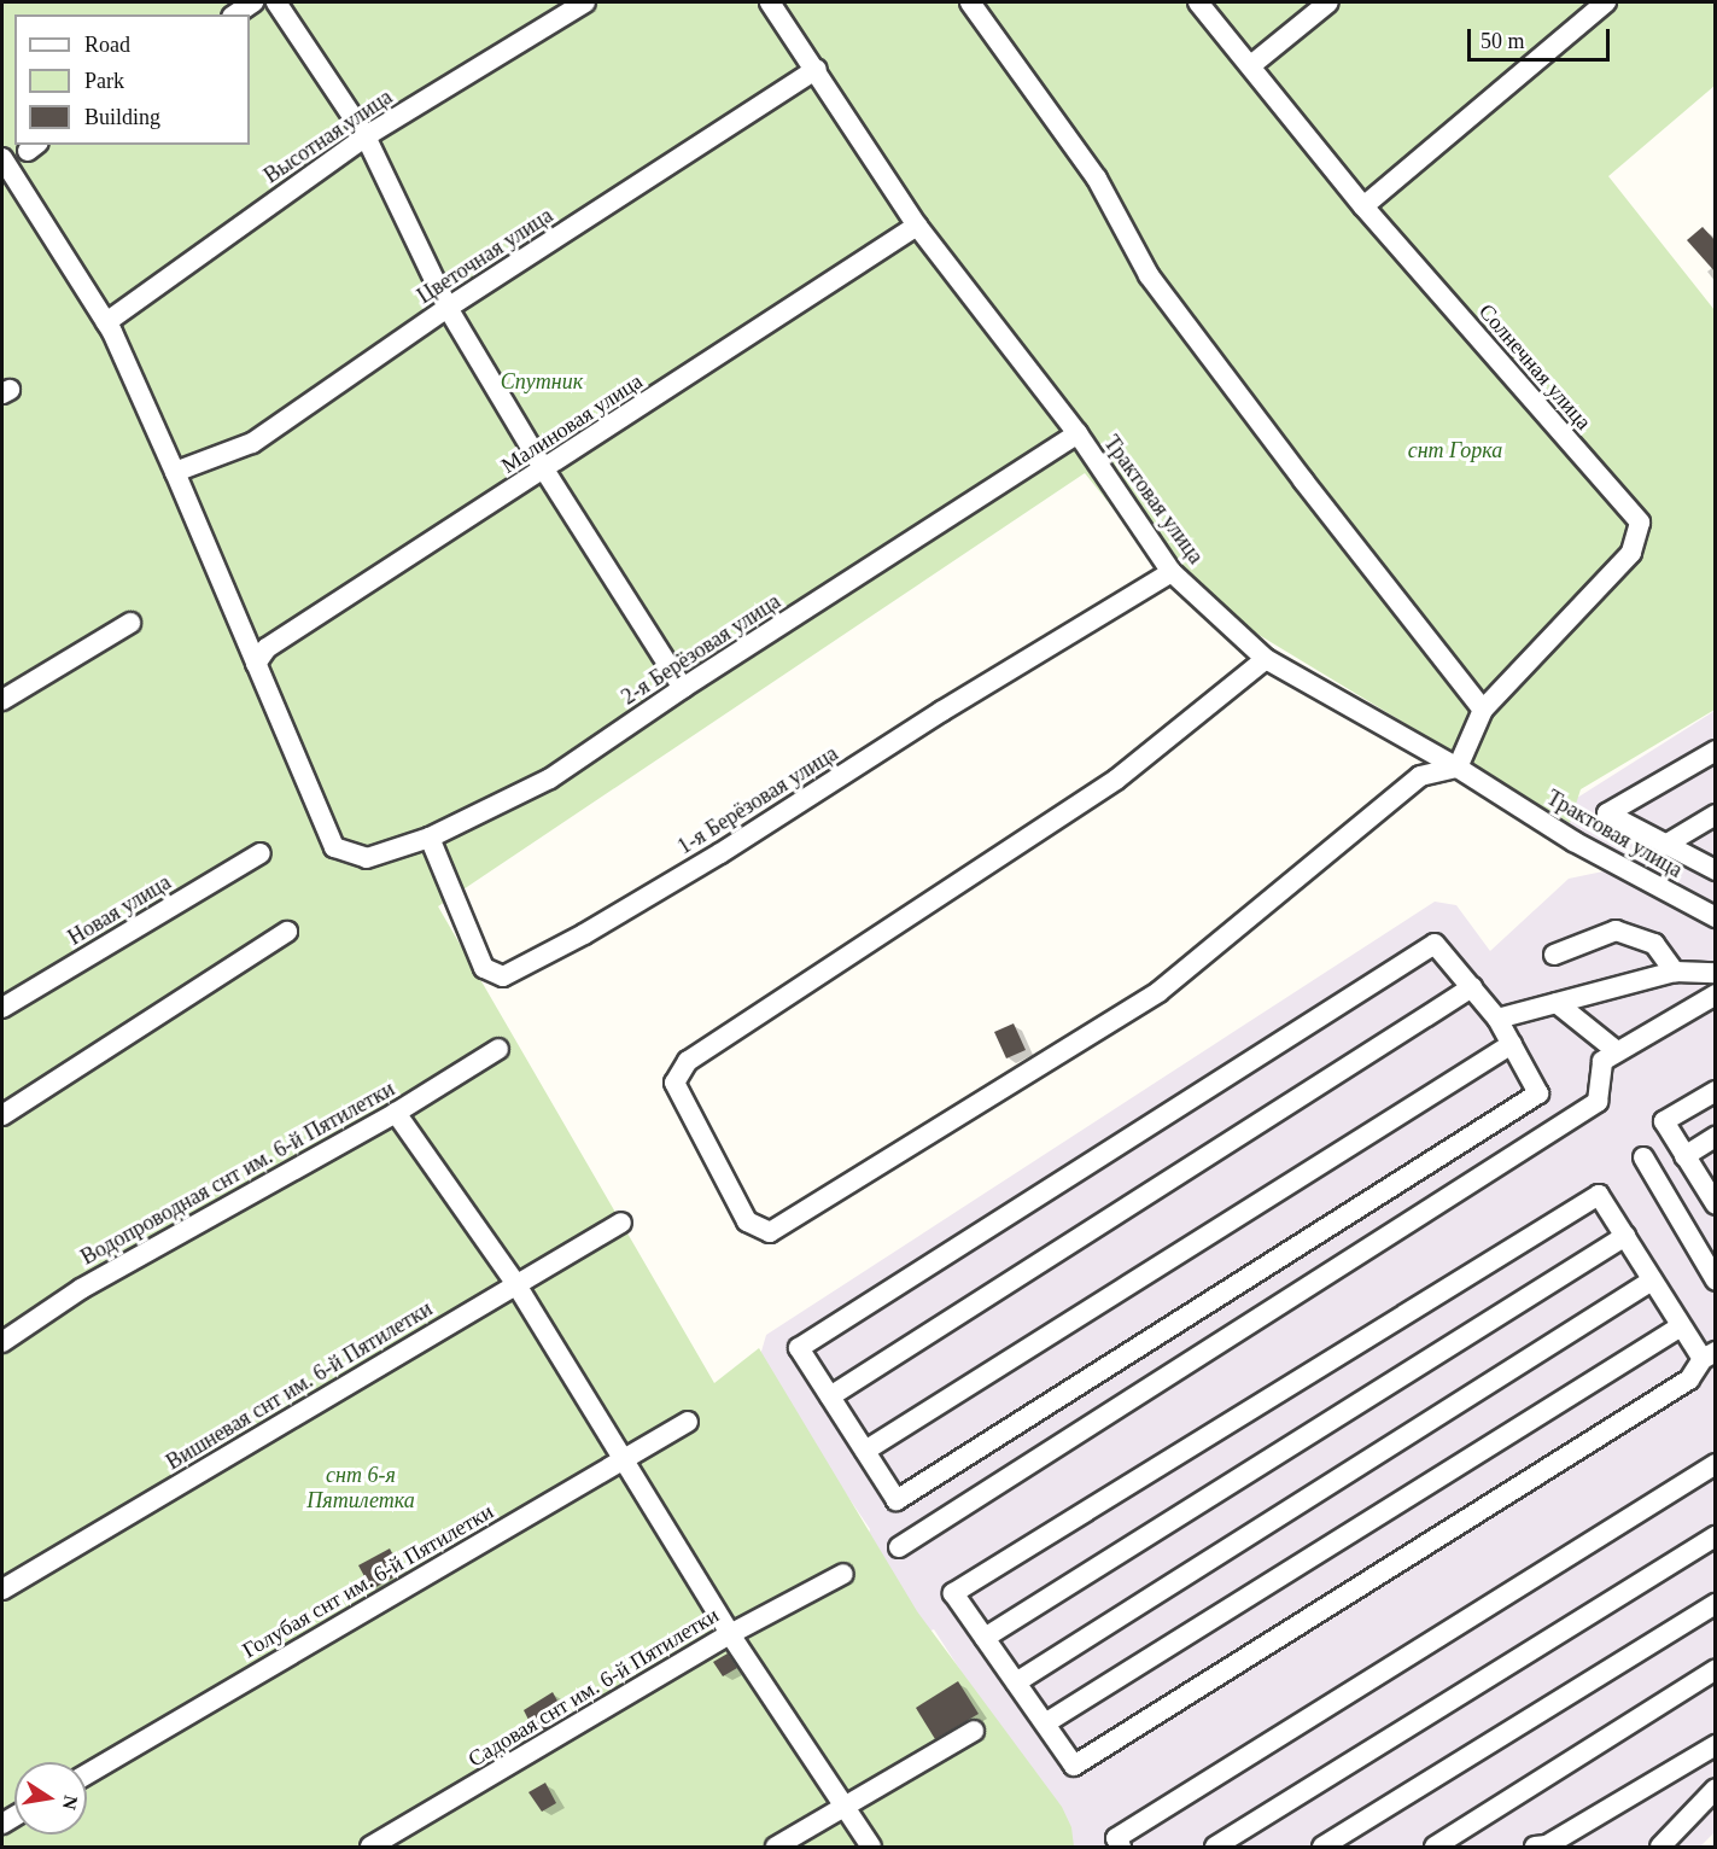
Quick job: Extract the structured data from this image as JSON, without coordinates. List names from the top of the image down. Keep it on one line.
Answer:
{"streets":{"street":["Высотная улица","Цветочная улица","Солнечная улица","Малиновая улица","Трактовая улица","2-я Берёзовая улица","1-я Берёзовая улица","Новая улица","Водопроводная снт им. 6-й Пятилетки","Вишневая снт им. 6-й Пятилетки","Голубая снт им. 6-й Пятилетки","Садовая снт им. 6-й Пятилетки"]},"crossings":[["Цветочная улица","Трактовая улица"],["Солнечная улица","Трактовая улица"],["Малиновая улица","Трактовая улица"],["Малиновая улица","2-я Берёзовая улица"],["Трактовая улица","2-я Берёзовая улица"],["Трактовая улица","1-я Берёзовая улица"],["2-я Берёзовая улица","1-я Берёзовая улица"]],"parks":["Спутник","снт Горка","снт 6-я Пятилетка"],"legend":["Road","Park","Building"],"scale_bar":"50 m","north":"right"}
